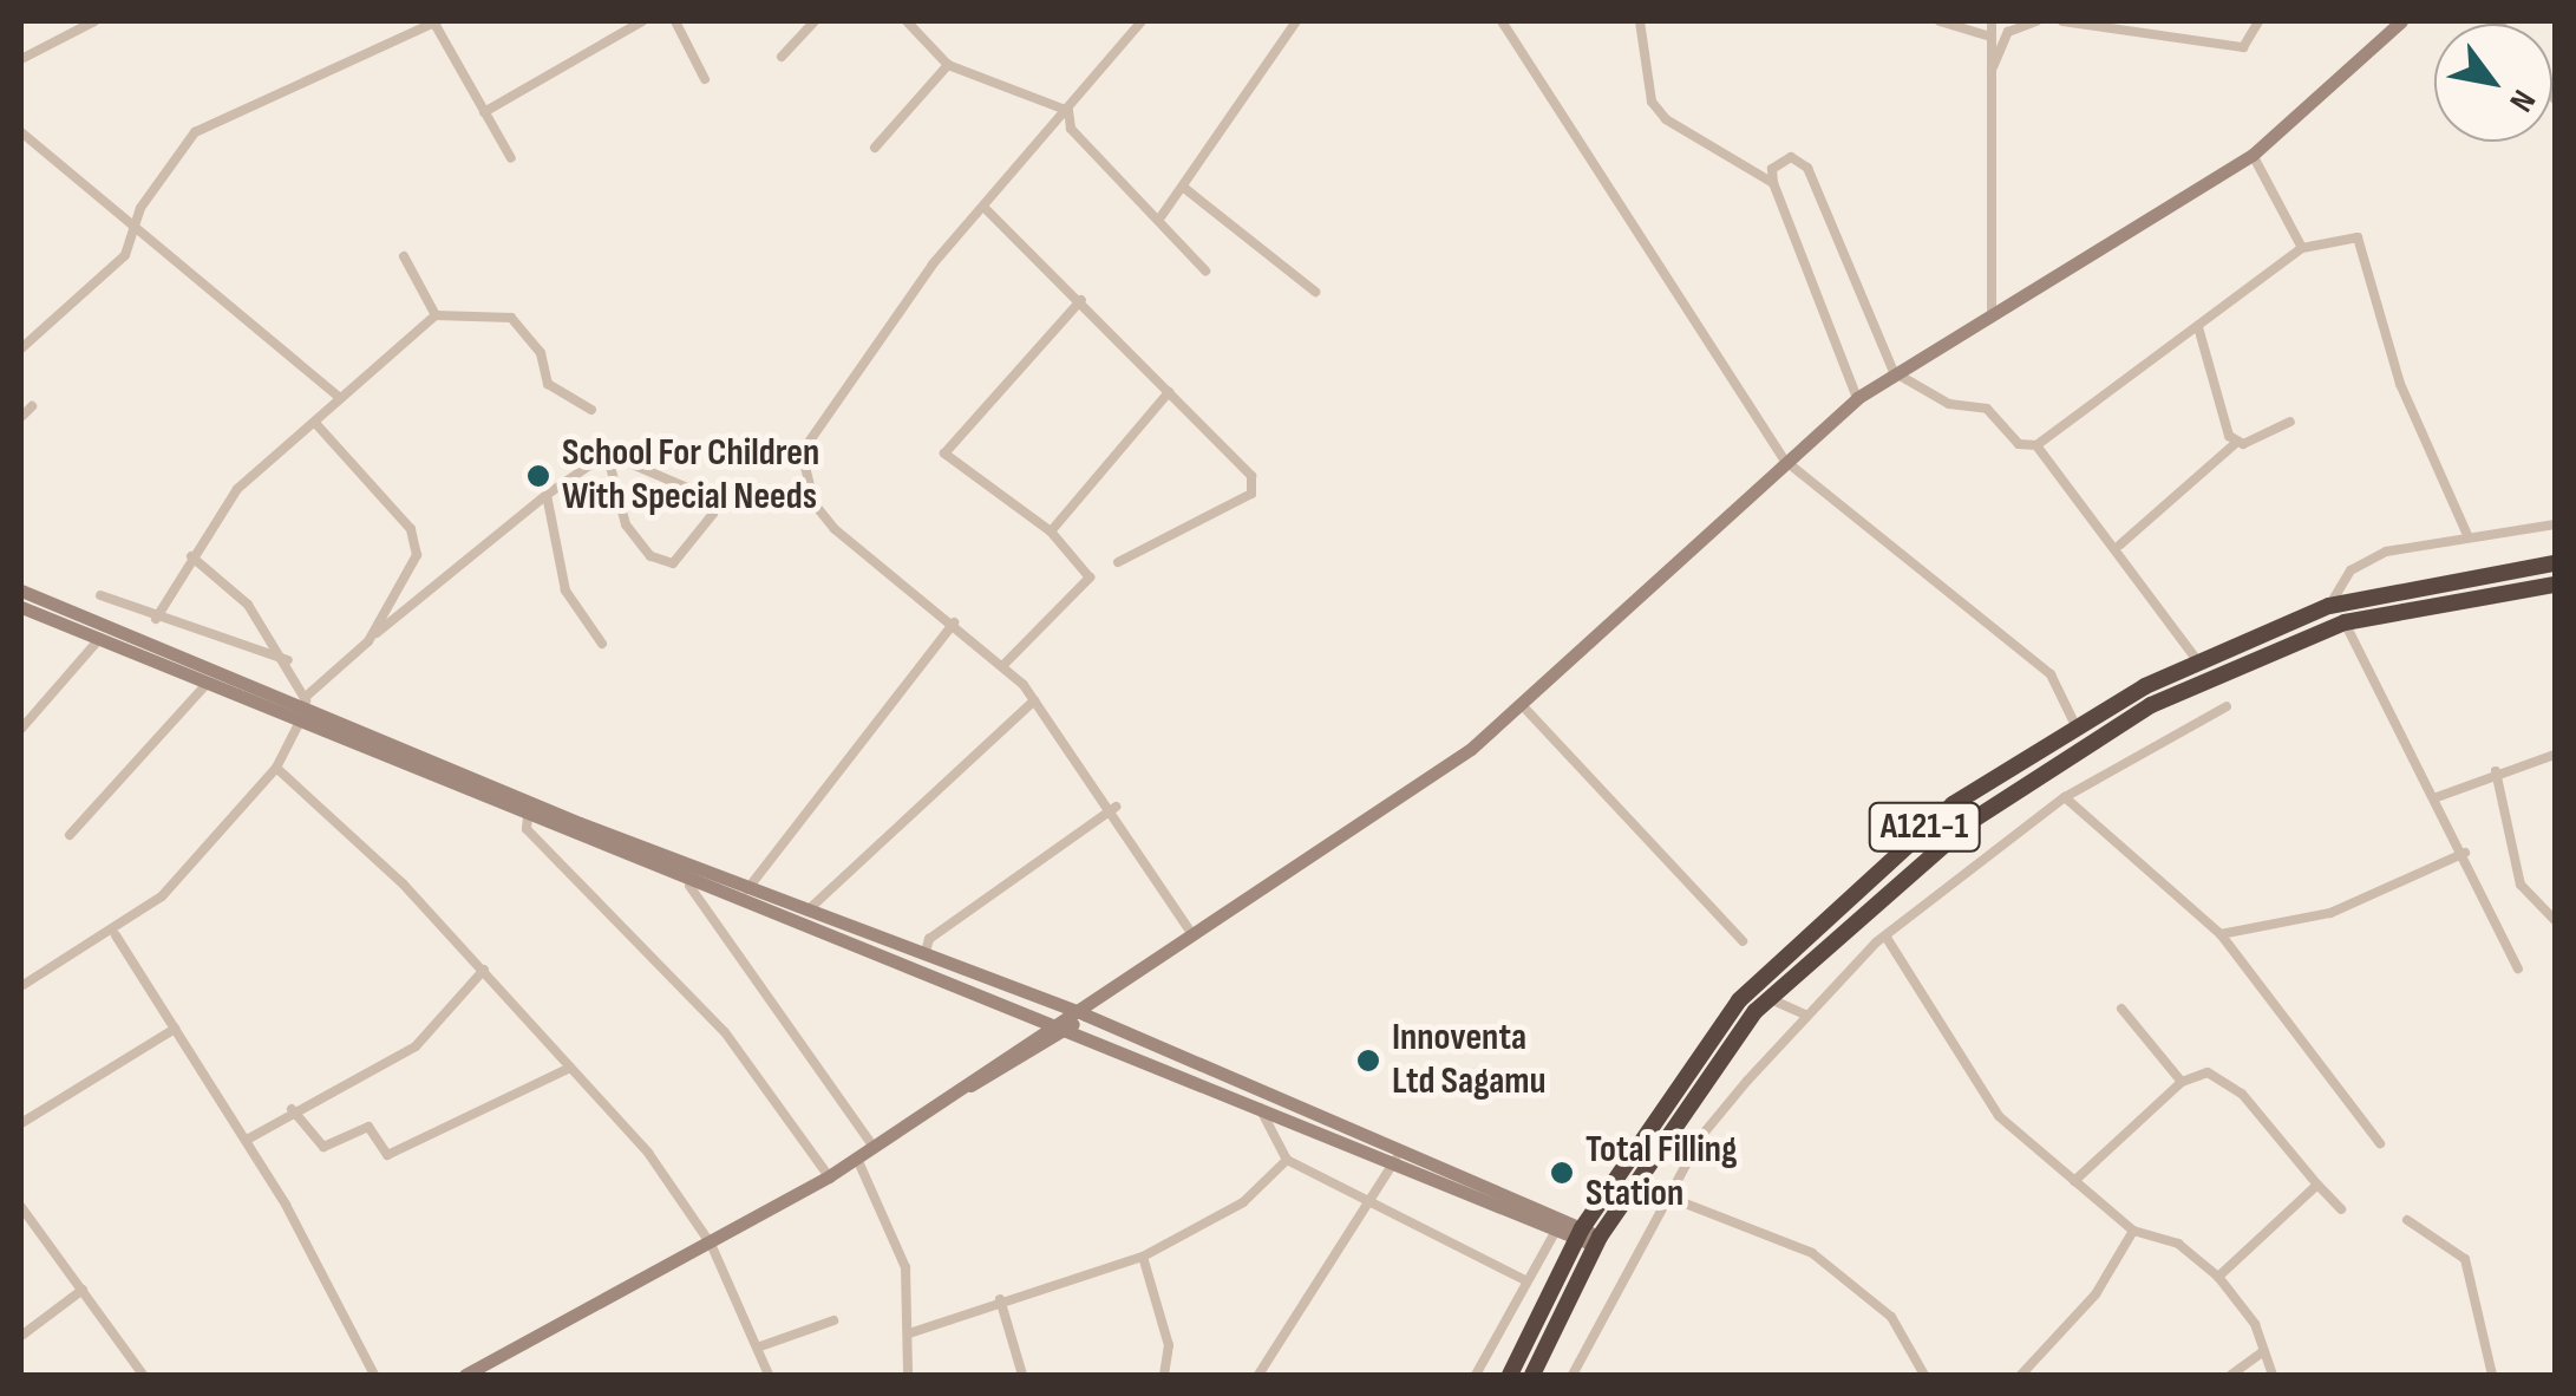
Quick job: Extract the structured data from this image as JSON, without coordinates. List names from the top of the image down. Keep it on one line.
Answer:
{"streets":{"highway":["A121-1"]},"places":["School For Children With Special Needs","Innoventa Ltd Sagamu","Total Filling Station"],"north":"bottom right"}
